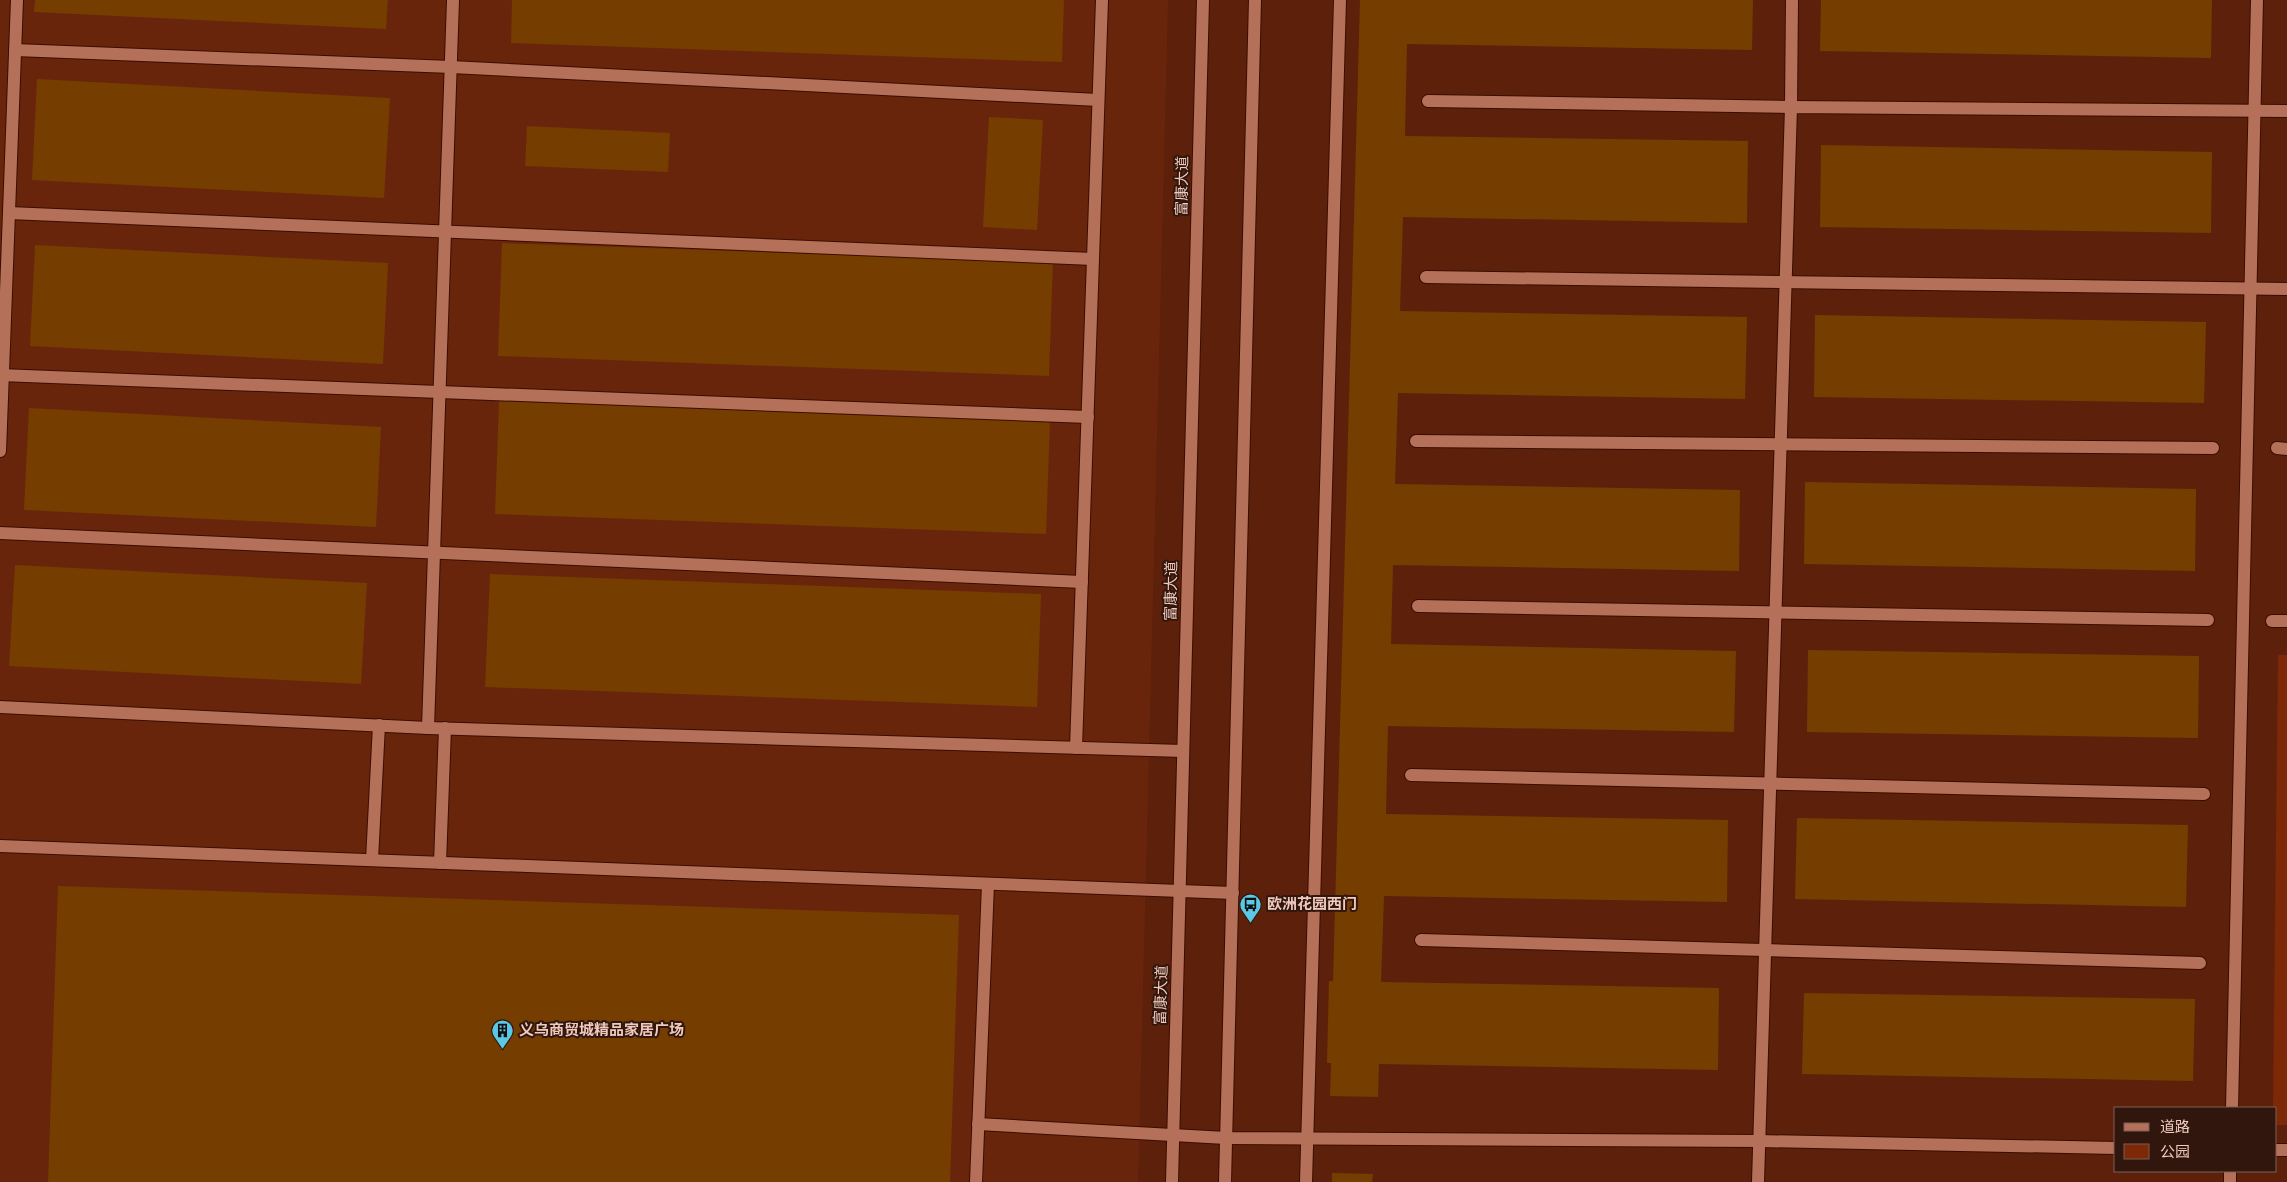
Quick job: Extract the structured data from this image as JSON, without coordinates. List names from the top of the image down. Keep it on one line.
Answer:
{"streets":{"street":["富康大道"]},"places":{"bus stop":["欧洲花园西门"],"building":["义乌商贸城精品家居广场"]},"legend":["道路","公园"]}
